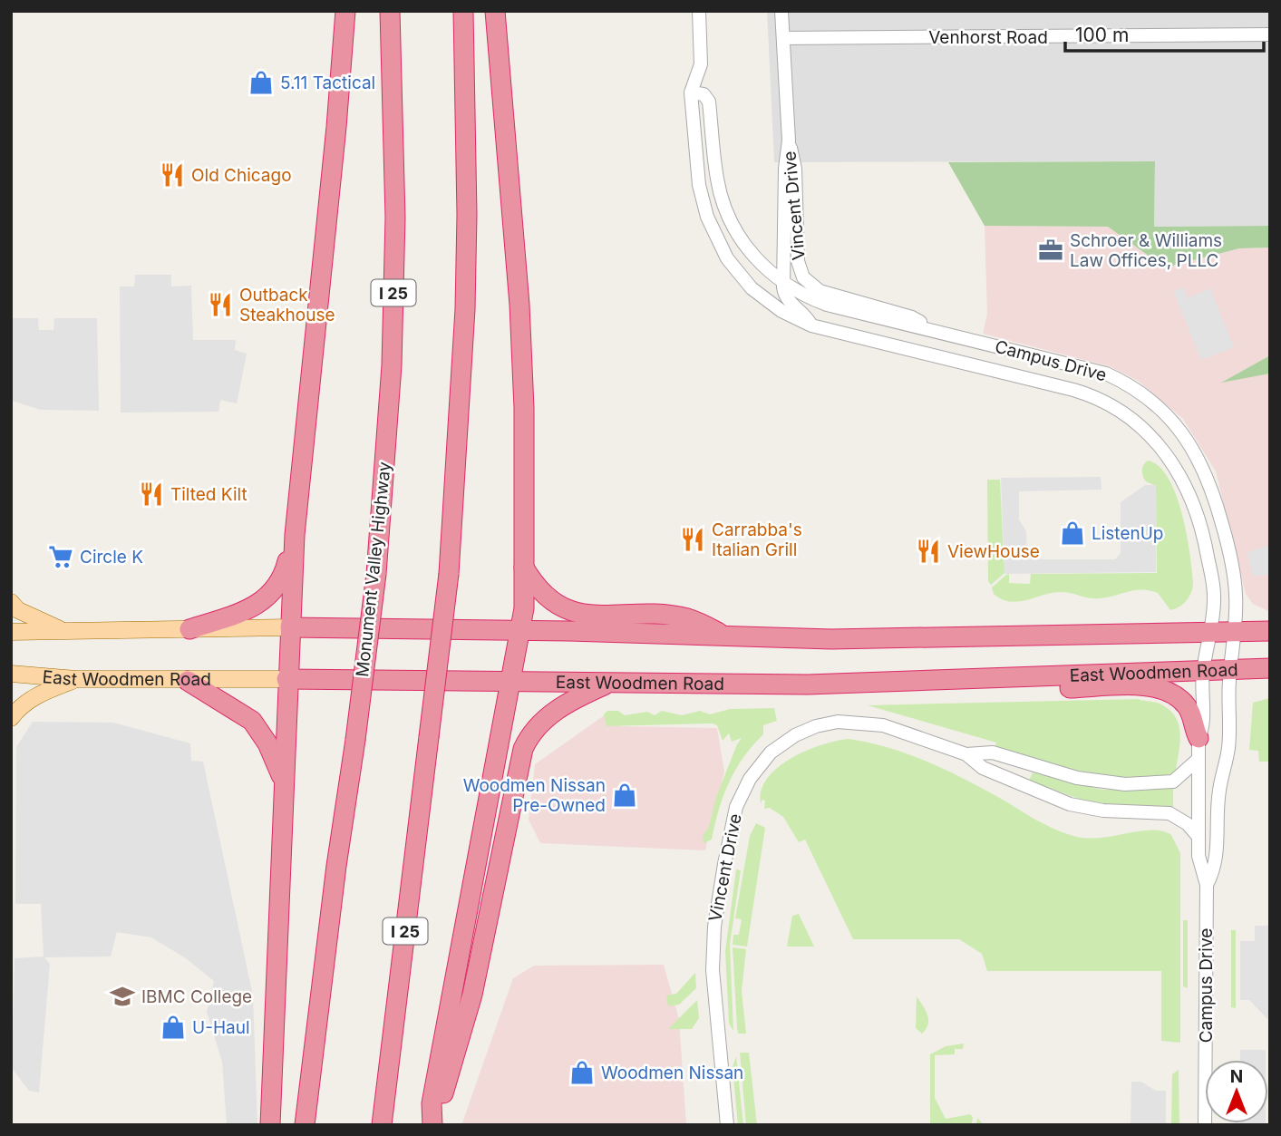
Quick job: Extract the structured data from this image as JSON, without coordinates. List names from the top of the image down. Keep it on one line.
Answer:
{"streets":{"highway":["I 25","Monument Valley Highway","East Woodmen Road"],"street":["Venhorst Road","Vincent Drive","Campus Drive"]},"crossings":[["Venhorst Road","Vincent Drive"],["Vincent Drive","Campus Drive"],["Campus Drive","East Woodmen Road"]],"places":{"shop":["5.11 Tactical","ListenUp","Woodmen Nissan Pre-Owned","U-Haul","Woodmen Nissan"],"restaurant":["Old Chicago","Outback Steakhouse","Tilted Kilt","Carrabba's Italian Grill","ViewHouse"],"office":["Schroer & Williams Law Offices, PLLC"],"supermarket":["Circle K"],"school or university":["IBMC College"]},"scale_bar":"100 m","north":"top"}
